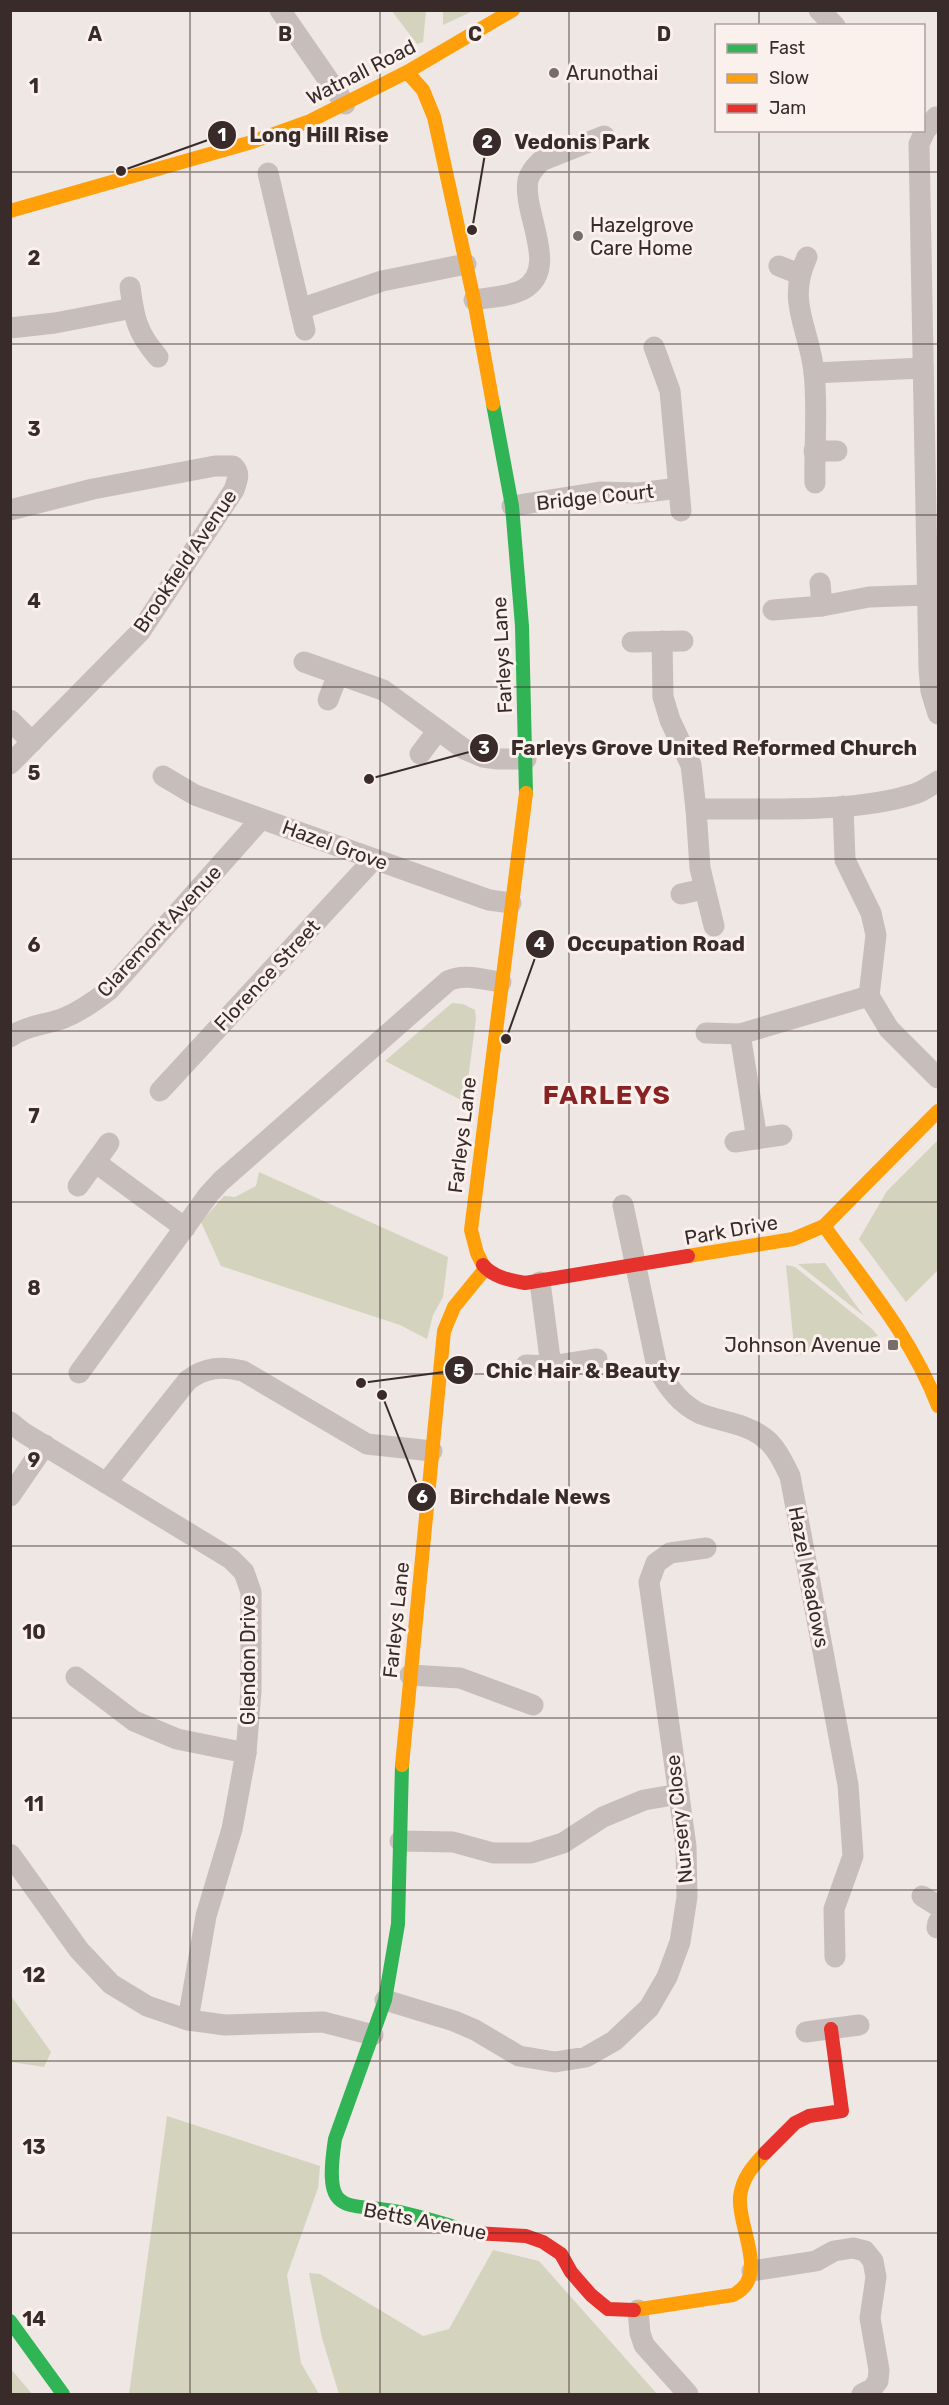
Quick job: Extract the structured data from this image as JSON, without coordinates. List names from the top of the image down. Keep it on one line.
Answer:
{"streets":{"street":["Watnall Road","Bridge Court","Brookfield Avenue","Farleys Lane","Hazel Grove","Claremont Avenue","Florence Street","Park Drive","Hazel Meadows","Glendon Drive","Nursery Close","Betts Avenue"]},"crossings":[["Watnall Road","Farleys Lane"],["Bridge Court","Farleys Lane"],["Farleys Lane","Hazel Grove"],["Farleys Lane","Park Drive"],["Farleys Lane","Nursery Close"],["Farleys Lane","Betts Avenue"],["Hazel Grove","Claremont Avenue"],["Hazel Grove","Florence Street"],["Park Drive","Hazel Meadows"]],"districts":["FARLEYS"],"places":{"other":["Arunothai","Long Hill Rise","Vedonis Park","Hazelgrove Care Home","Farleys Grove United Reformed Church","Occupation Road","Chic Hair & Beauty","Birchdale News"],"transit":["Johnson Avenue"]},"legend":["Fast","Slow","Jam"],"grid":{"columns":["A","B","C","D"],"rows":["1","2","3","4","5","6","7","8","9","10","11","12","13","14"]}}
